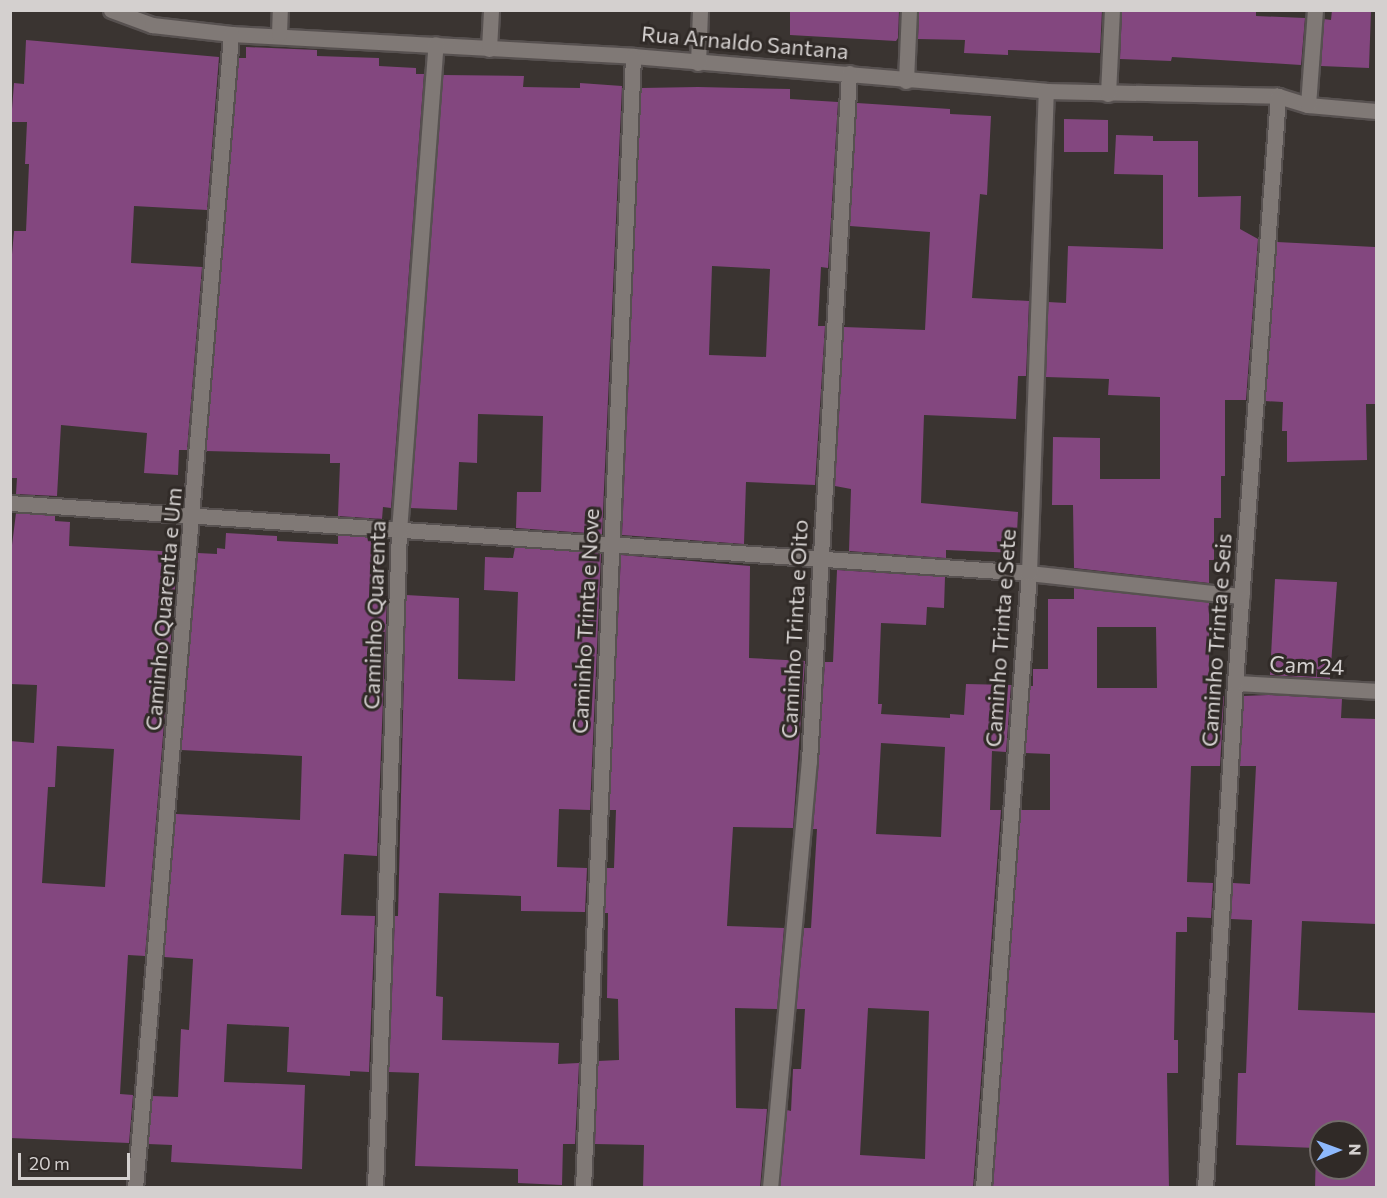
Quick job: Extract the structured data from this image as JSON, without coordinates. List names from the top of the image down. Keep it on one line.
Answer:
{"streets":{"street":["Rua Arnaldo Santana","Caminho Quarenta e Um","Caminho Quarenta","Caminho Trinta e Nove","Caminho Trinta e Oito","Caminho Trinta e Sete","Caminho Trinta e Seis","Cam 24"]},"crossings":[["Rua Arnaldo Santana","Caminho Quarenta e Um"],["Rua Arnaldo Santana","Caminho Quarenta"],["Rua Arnaldo Santana","Caminho Trinta e Nove"],["Rua Arnaldo Santana","Caminho Trinta e Oito"],["Rua Arnaldo Santana","Caminho Trinta e Sete"],["Rua Arnaldo Santana","Caminho Trinta e Seis"],["Caminho Trinta e Seis","Cam 24"]],"scale_bar":"20 m","north":"right"}
